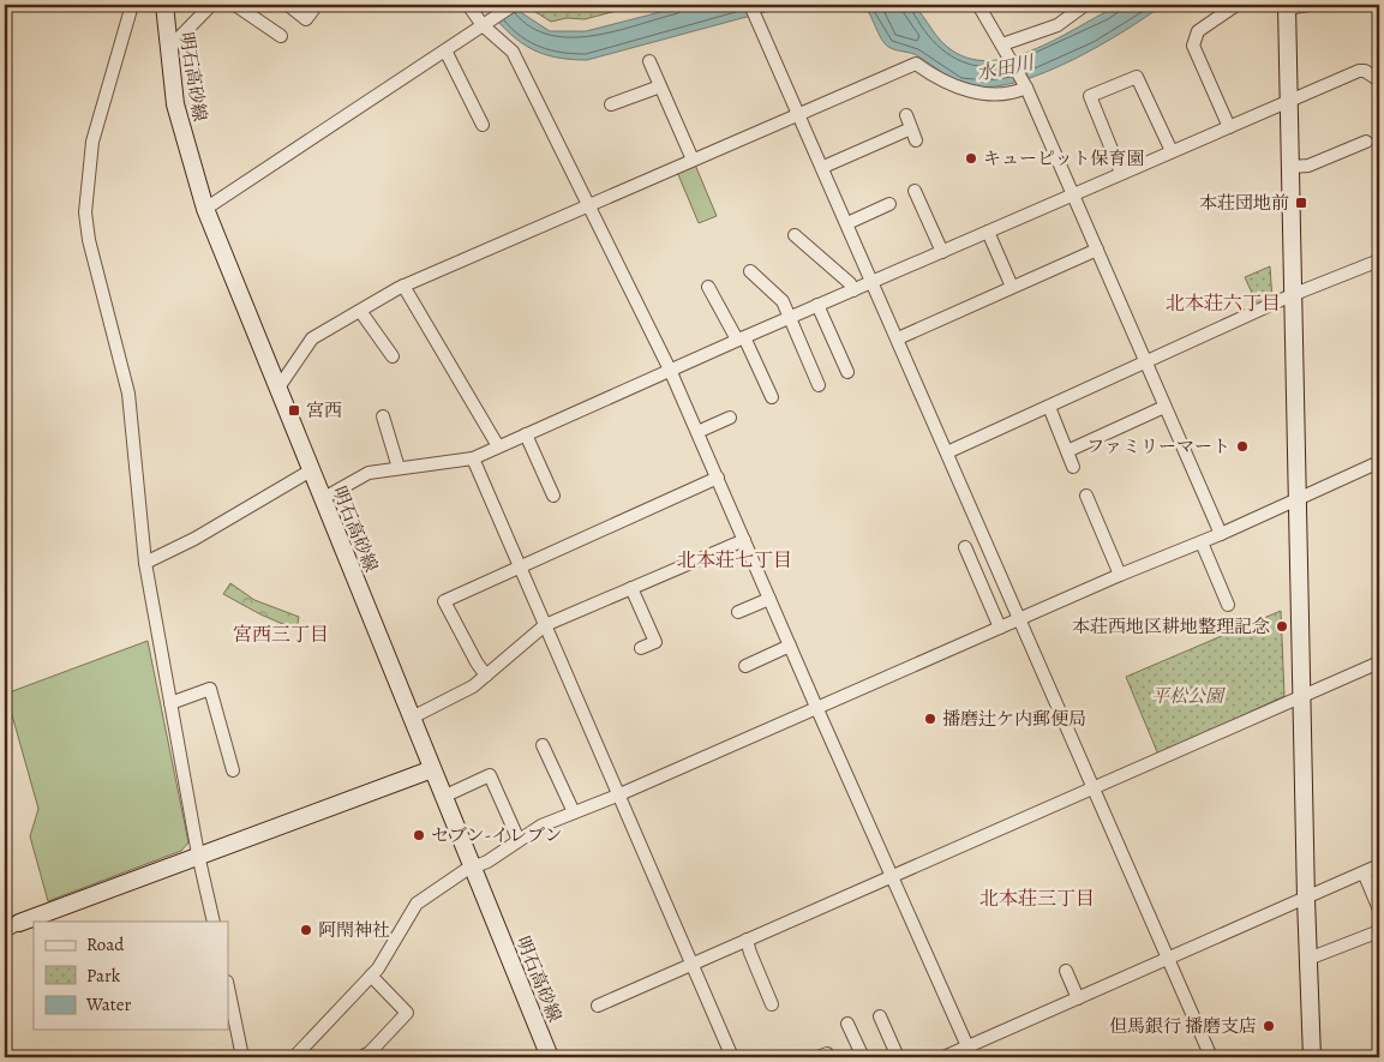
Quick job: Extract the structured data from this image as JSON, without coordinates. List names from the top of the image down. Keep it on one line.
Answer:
{"streets":{"street":["明石高砂線"]},"districts":["北本荘六丁目","北本荘七丁目","宮西三丁目","北本荘三丁目"],"water":["水田川"],"parks":["平松公園"],"places":{"other":["キューピット保育園","ファミリーマート","本荘西地区耕地整理記念","播磨辻ケ内郵便局","セブン-イレブン","阿閇神社","但馬銀行 播磨支店"],"transit":["本荘団地前","宮西"]},"legend":["Road","Park","Water"]}
